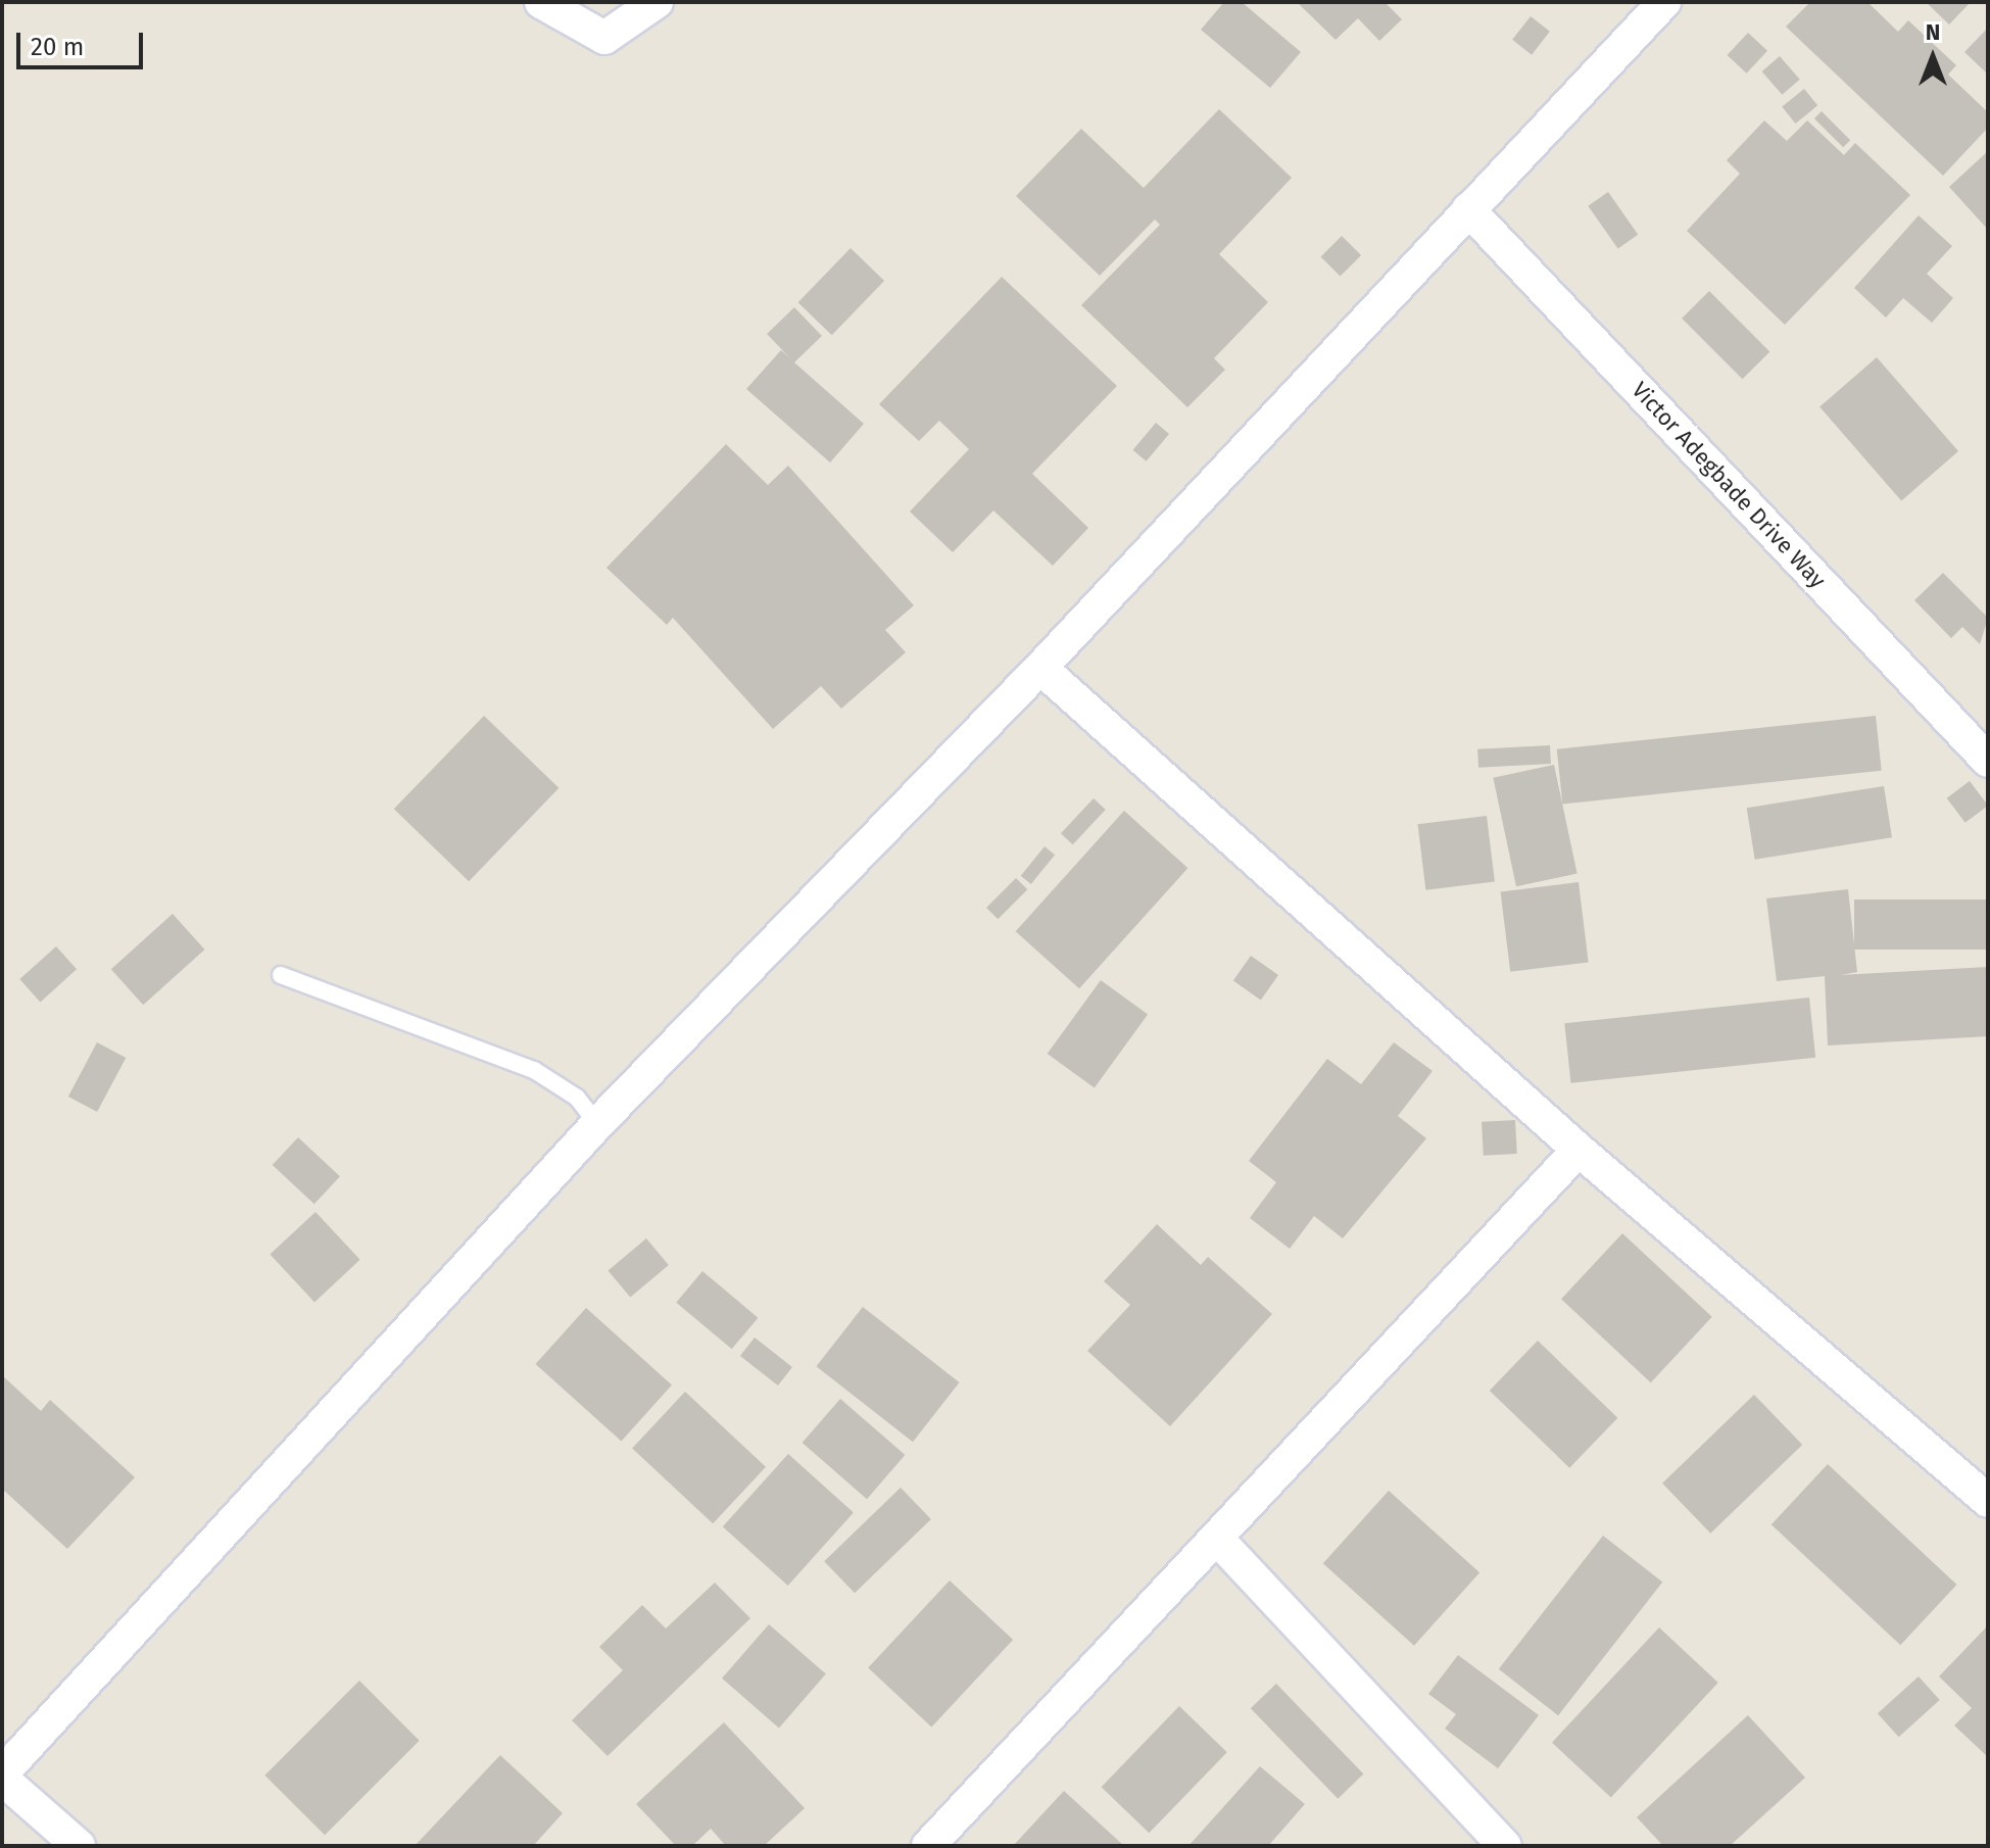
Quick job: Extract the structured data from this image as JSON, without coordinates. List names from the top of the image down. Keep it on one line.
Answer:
{"streets":{"street":["Victor Adegbade Drive Way"]},"scale_bar":"20 m","north":"top"}
